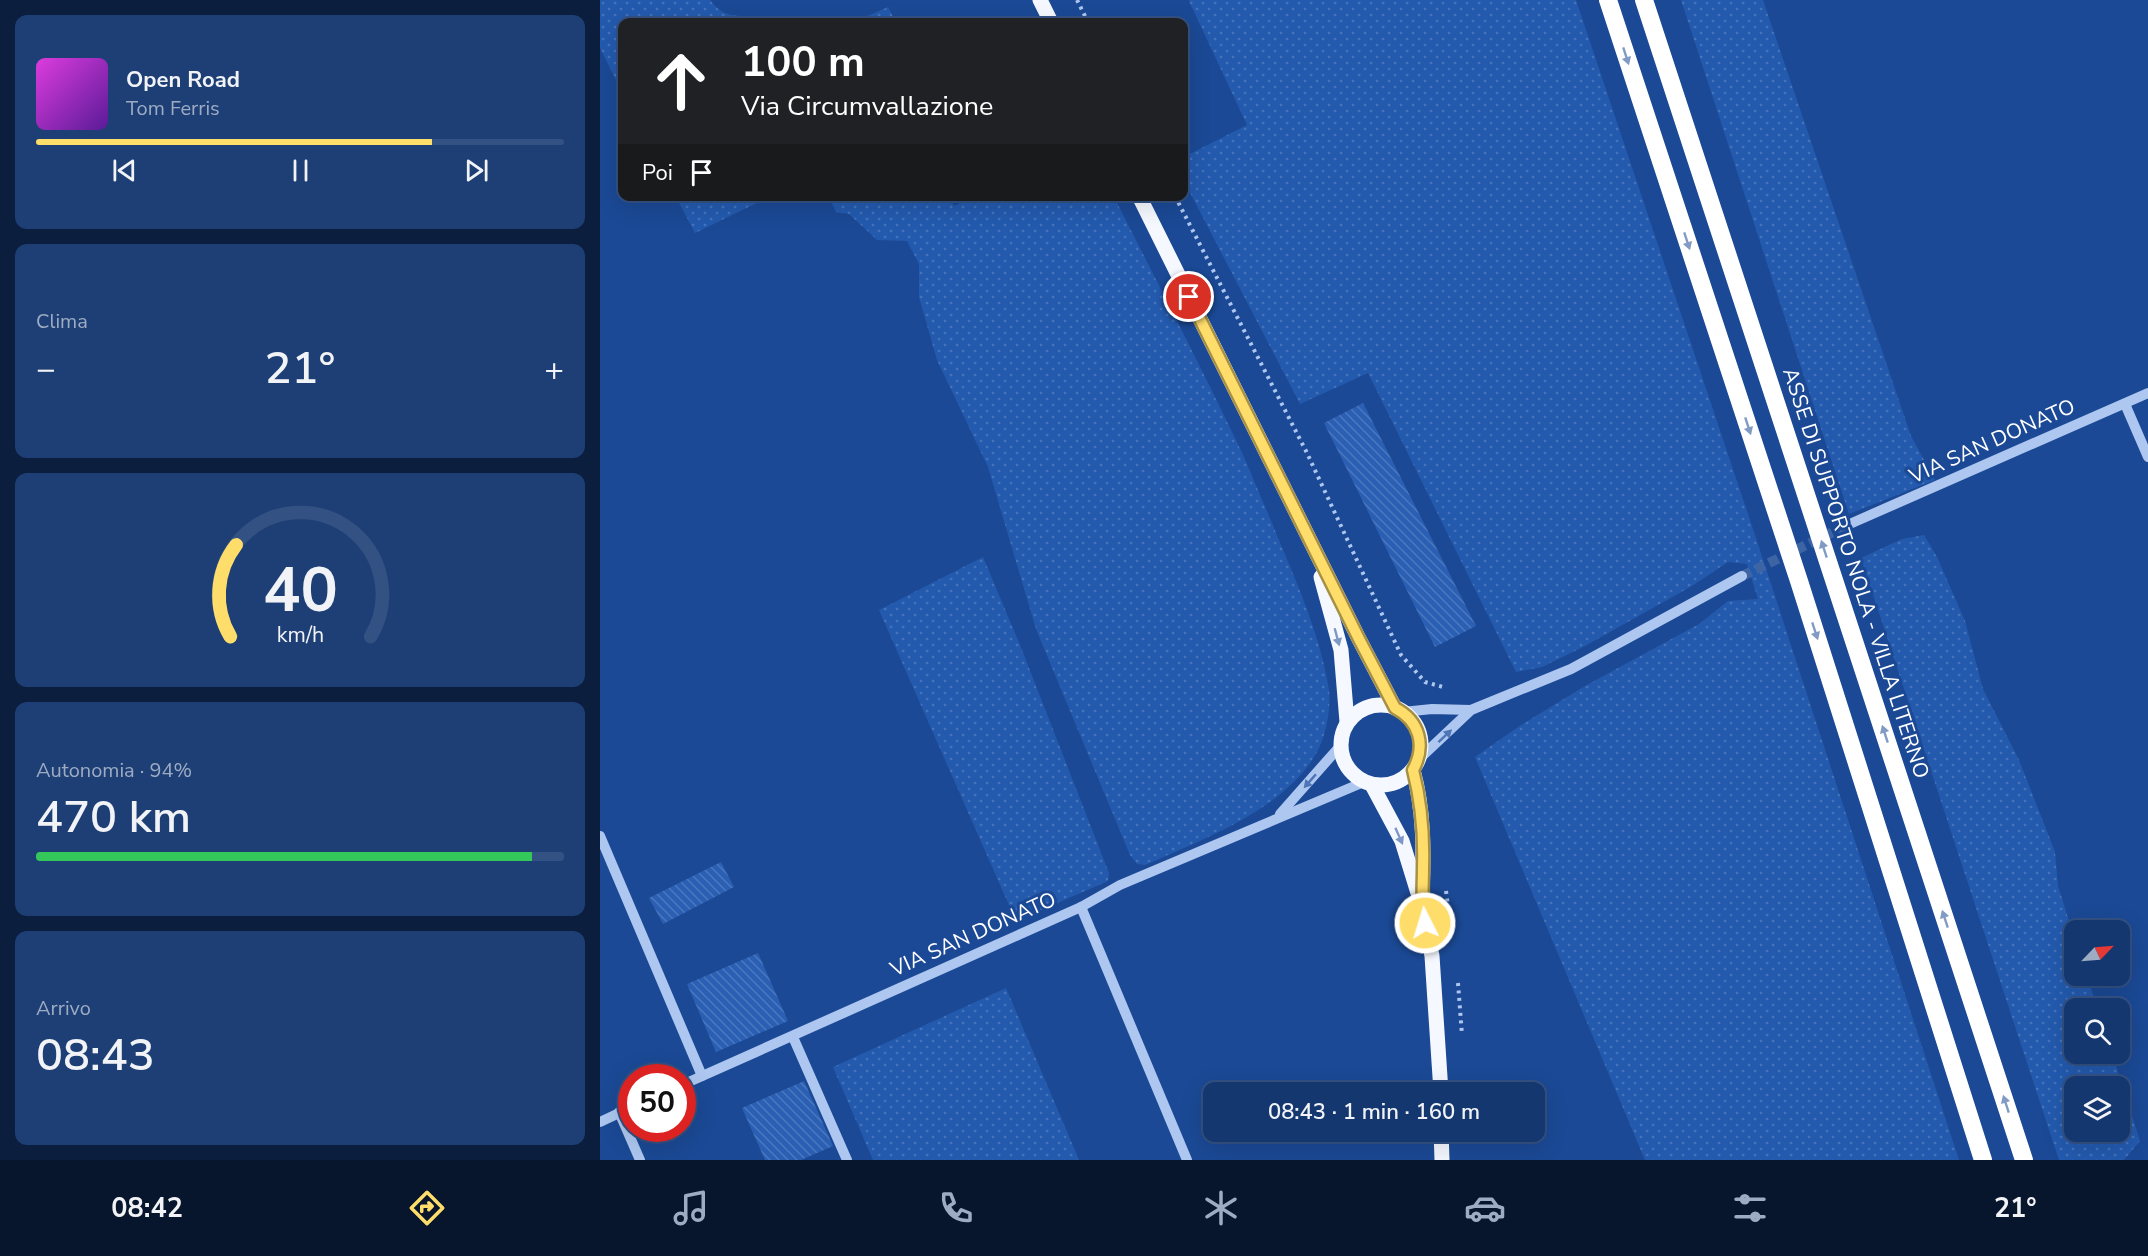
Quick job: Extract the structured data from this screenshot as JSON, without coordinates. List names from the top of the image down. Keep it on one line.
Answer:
{"streets":{"highway":["ASSE DI SUPPORTO NOLA - VILLA LITERNO"],"street":["VIA SAN DONATO"]},"north":"top right","page":{"turn":["100 m","Via Circumvallazione"],"song":["Open Road","Tom Ferris"],"then":"Poi","tile":["Clima",["Autonomia · 94%","470 km"],["Arrivo","08:43"]],"heat":["−","21°","+"],"limit":"50","trip":"08:43 · 1 min · 160 m","tabs":["08:42","21°"],"gauge":["40","km/h"]}}
